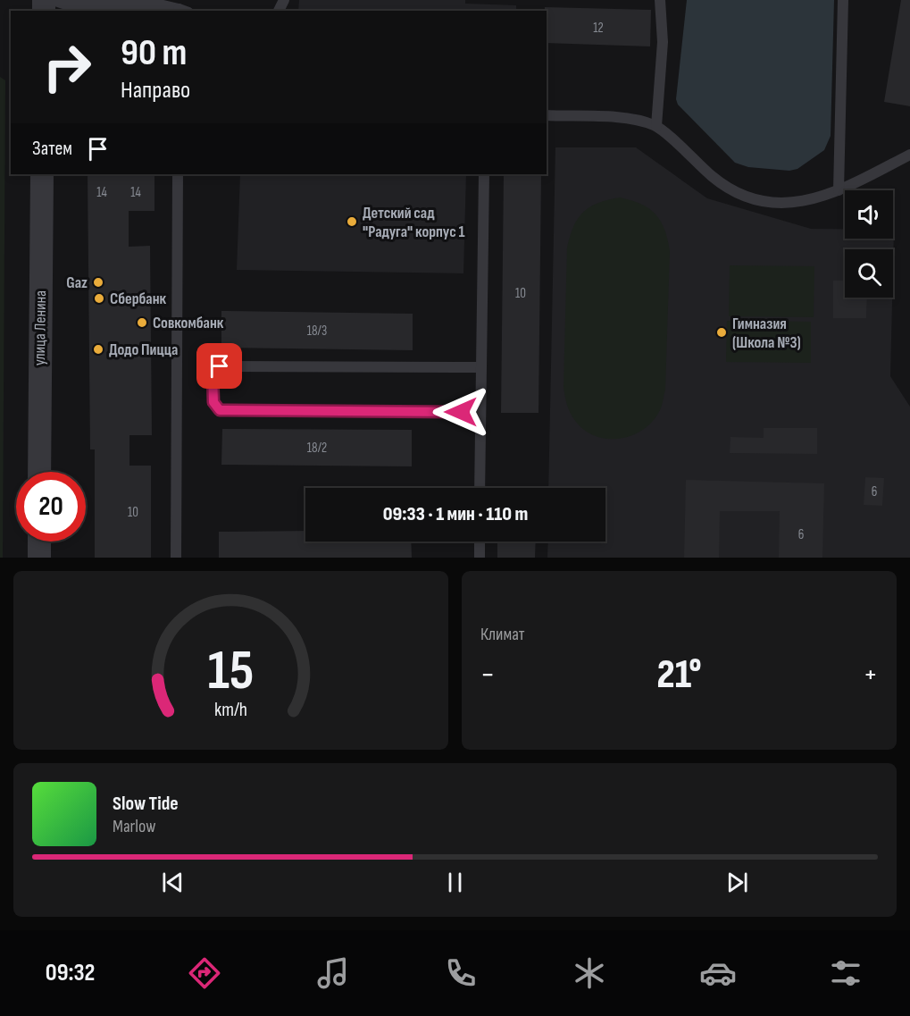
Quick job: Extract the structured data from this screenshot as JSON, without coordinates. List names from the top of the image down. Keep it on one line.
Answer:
{"streets":{"street":["улица Ленина"]},"places":["Детский сад \"Радуга\" корпус 1","Gaz","Сбербанк","Совкомбанк","Гимназия (Школа №3)","Додо Пицца"],"house_numbers":["12","14","14","10","18/3","18/2","6","10","6"],"page":{"turn":["90 m","Направо"],"then":"Затем","limit":"20","trip":"09:33 · 1 мин · 110 m","tile":"Климат","heat":["−","21°","+"],"song":["Slow Tide","Marlow"],"tabs":"09:32","gauge":["15","km/h"]}}
